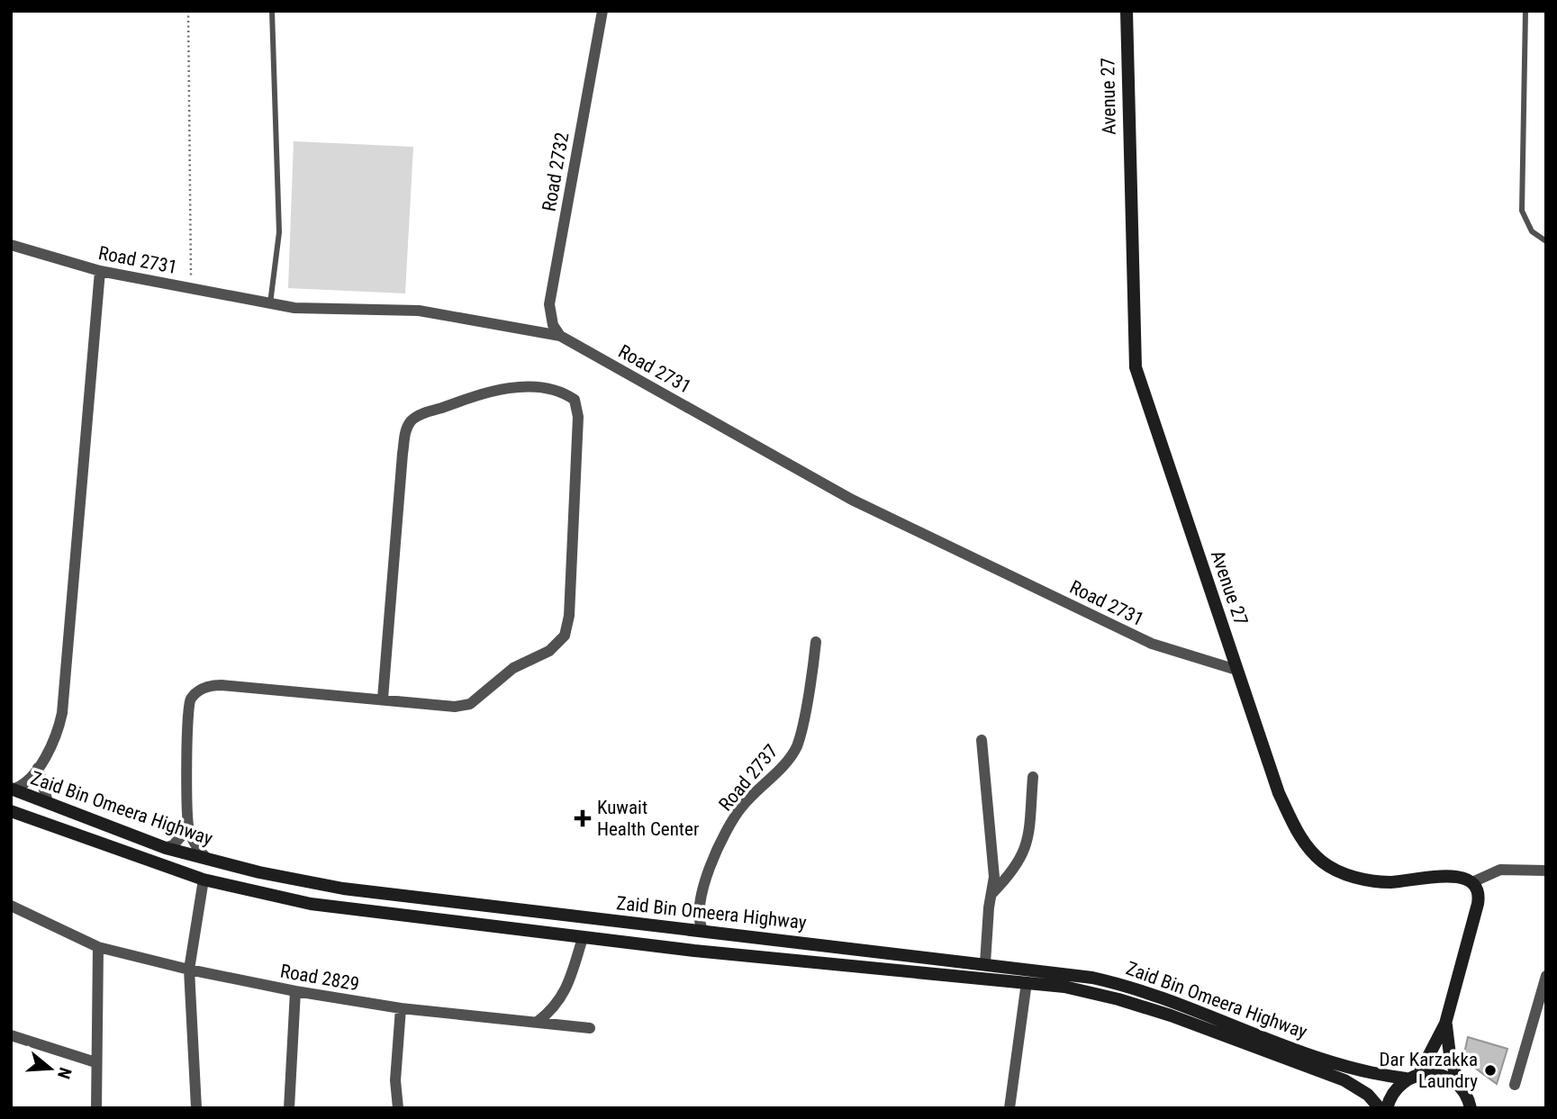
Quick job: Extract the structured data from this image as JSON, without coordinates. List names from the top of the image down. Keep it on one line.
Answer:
{"streets":{"street":["Avenue 27","Road 2732","Road 2731","Road 2737","Zaid Bin Omeera Highway","Road 2829"]},"crossings":[["Avenue 27","Road 2731"],["Road 2732","Road 2731"],["Road 2737","Zaid Bin Omeera Highway"]],"places":{"health":["Kuwait Health Center"],"other":["Dar Karzakka Laundry"]},"north":"right"}
